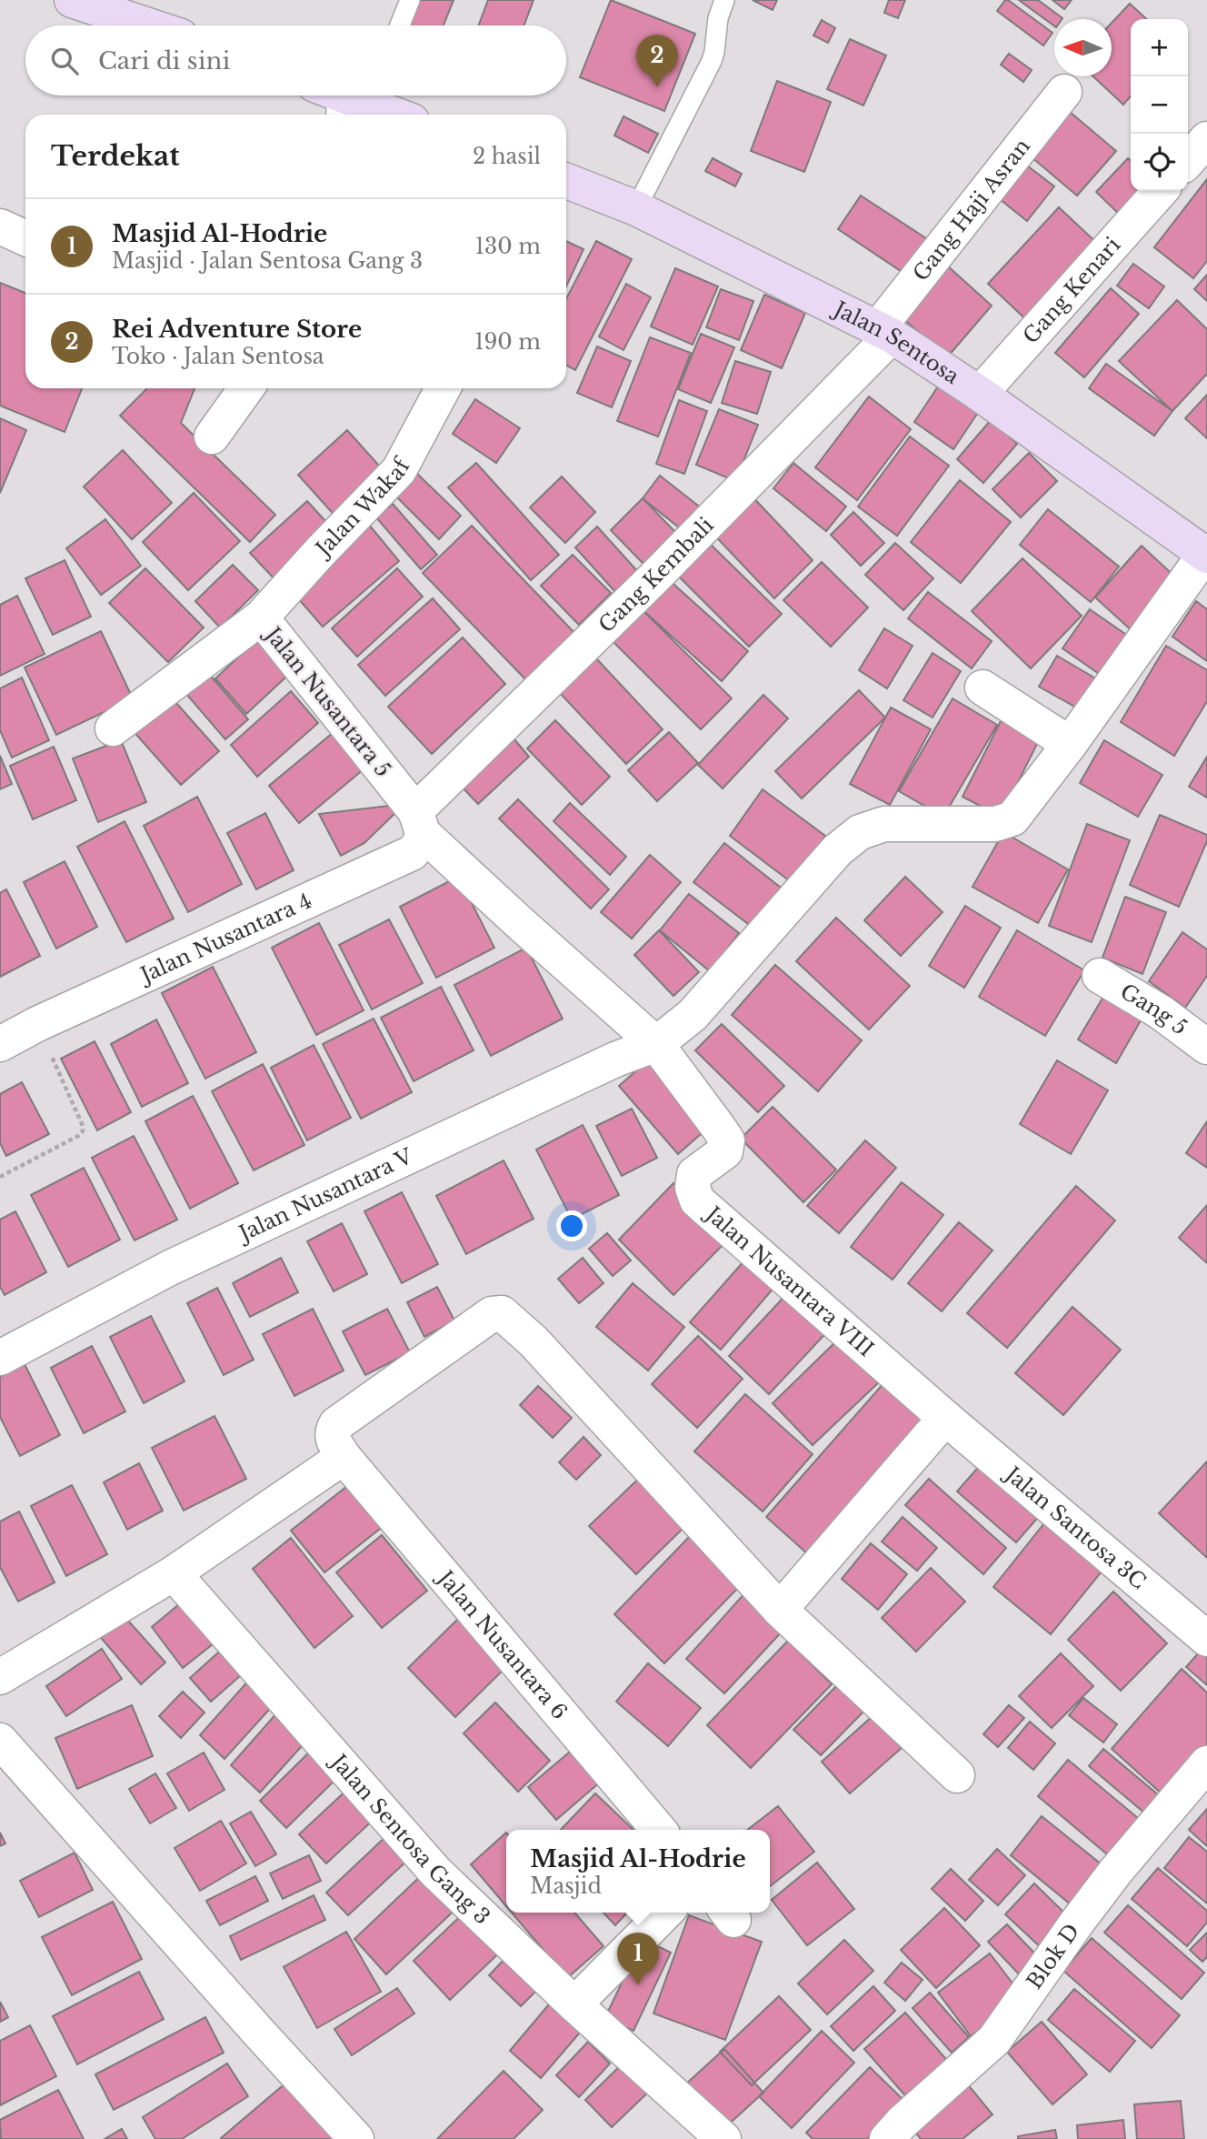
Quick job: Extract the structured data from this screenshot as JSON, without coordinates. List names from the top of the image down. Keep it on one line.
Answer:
{"streets":{"street":["Gang Haji Asran","Gang Kenari","Jalan Sentosa","Jalan Wakaf","Gang Kembali","Jalan Nusantara 5","Jalan Nusantara 4","Gang 5","Jalan Nusantara V","Jalan Nusantara VIII","Jalan Santosa 3C","Jalan Nusantara 6","Jalan Sentosa Gang 3","Blok D"]},"crossings":[["Gang Haji Asran","Jalan Sentosa"],["Gang Haji Asran","Gang Kembali"],["Gang Kenari","Jalan Sentosa"],["Jalan Sentosa","Gang Kembali"],["Jalan Wakaf","Jalan Nusantara 5"],["Gang Kembali","Jalan Nusantara 5"],["Gang Kembali","Jalan Nusantara 4"],["Jalan Nusantara 5","Jalan Nusantara 4"],["Jalan Nusantara 5","Jalan Nusantara V"],["Jalan Nusantara 5","Jalan Nusantara VIII"],["Jalan Nusantara V","Jalan Nusantara VIII"],["Jalan Nusantara VIII","Jalan Santosa 3C"]],"north":"left","page":{"map_buttons":["+","−"],"search":"Cari di sini","pins":["2","1"],"heading":["Terdekat","2 hasil"],"list":[{"mark":"1","name":"Masjid Al-Hodrie","note":"Masjid · Jalan Sentosa Gang 3","value":"130 m"},{"mark":"2","name":"Rei Adventure Store","note":"Toko · Jalan Sentosa","value":"190 m"}],"popup":["Masjid Al-Hodrie","Masjid"]}}
